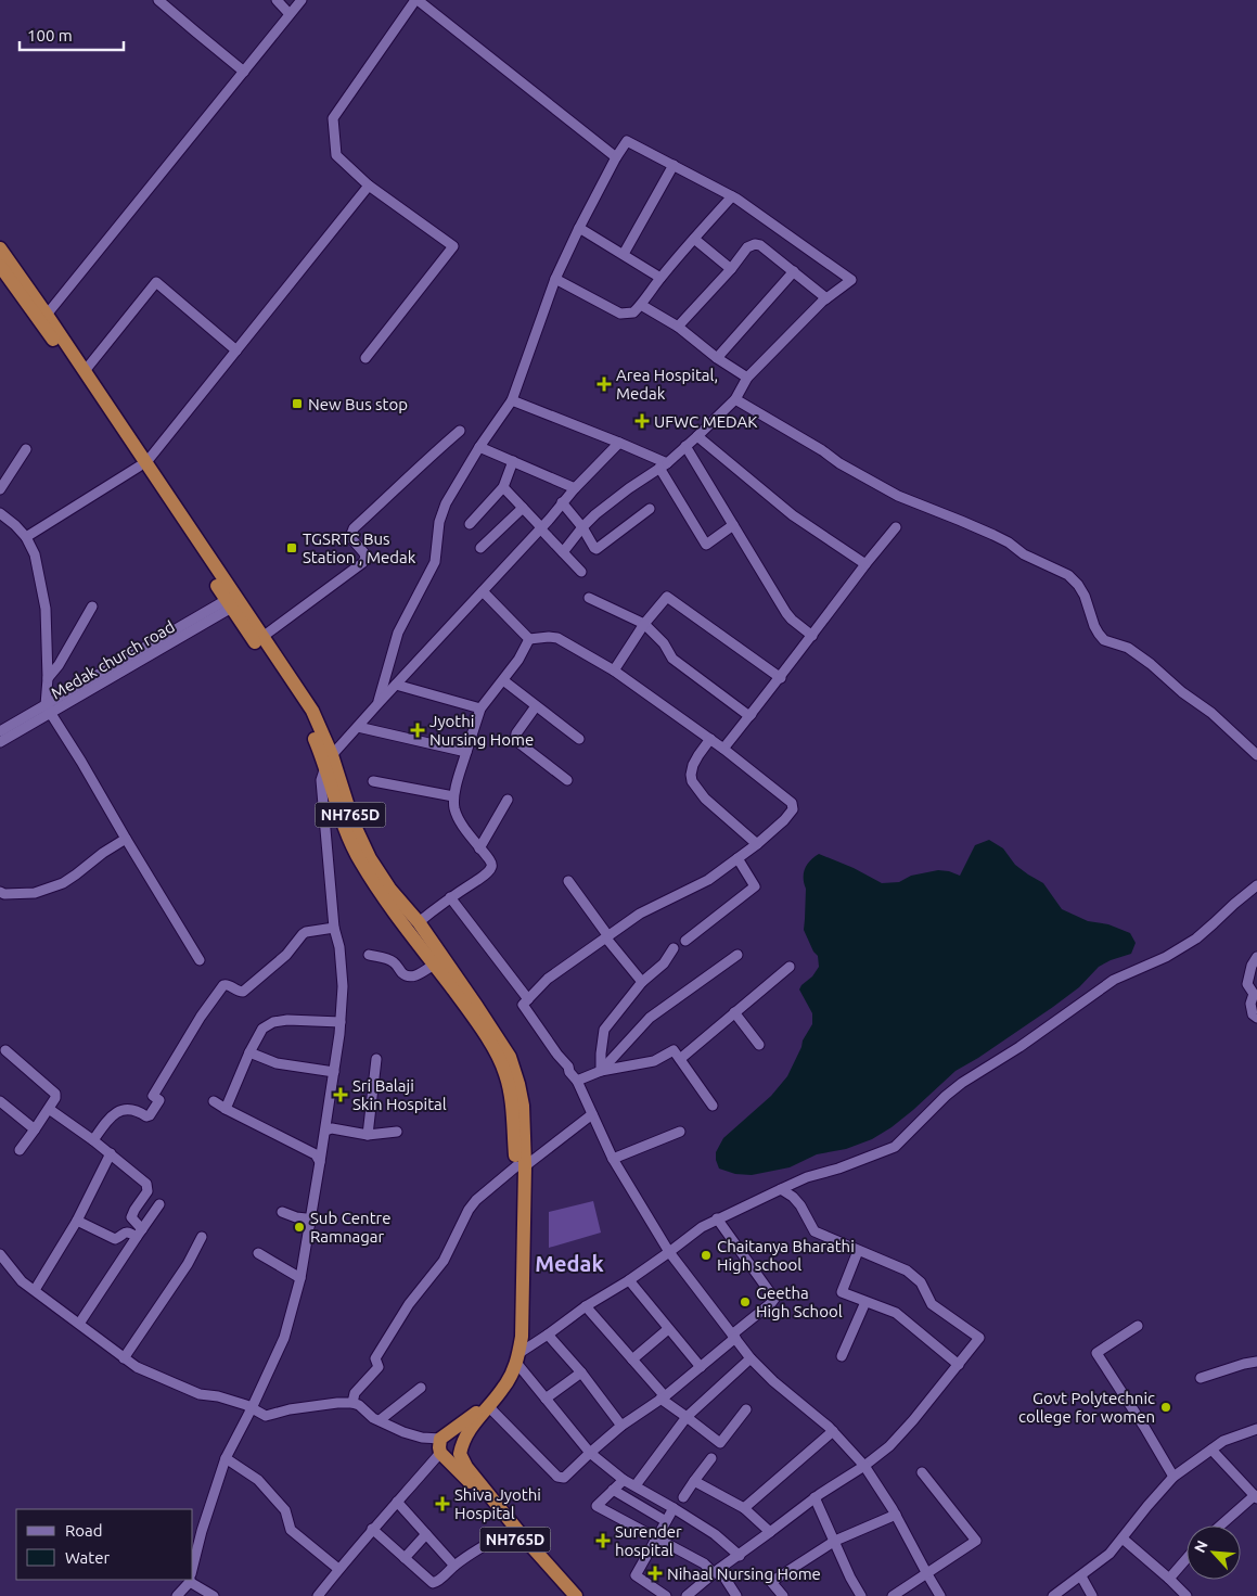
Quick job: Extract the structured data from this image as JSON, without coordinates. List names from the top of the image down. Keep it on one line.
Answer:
{"streets":{"highway":["NH765D"],"street":["Medak church road"]},"crossings":[["Medak church road","NH765D"]],"districts":["Medak"],"places":{"health":["Area Hospital, Medak","UFWC MEDAK","Jyothi Nursing Home","Sri Balaji Skin Hospital","Shiva Jyothi Hospital","Surender hospital","Nihaal Nursing Home"],"transit":["New Bus stop","TGSRTC Bus Station , Medak"],"other":["Sub Centre Ramnagar","Chaitanya Bharathi High school","Geetha High School","Govt Polytechnic college for women"]},"legend":["Road","Water"],"scale_bar":"100 m","north":"top left"}
